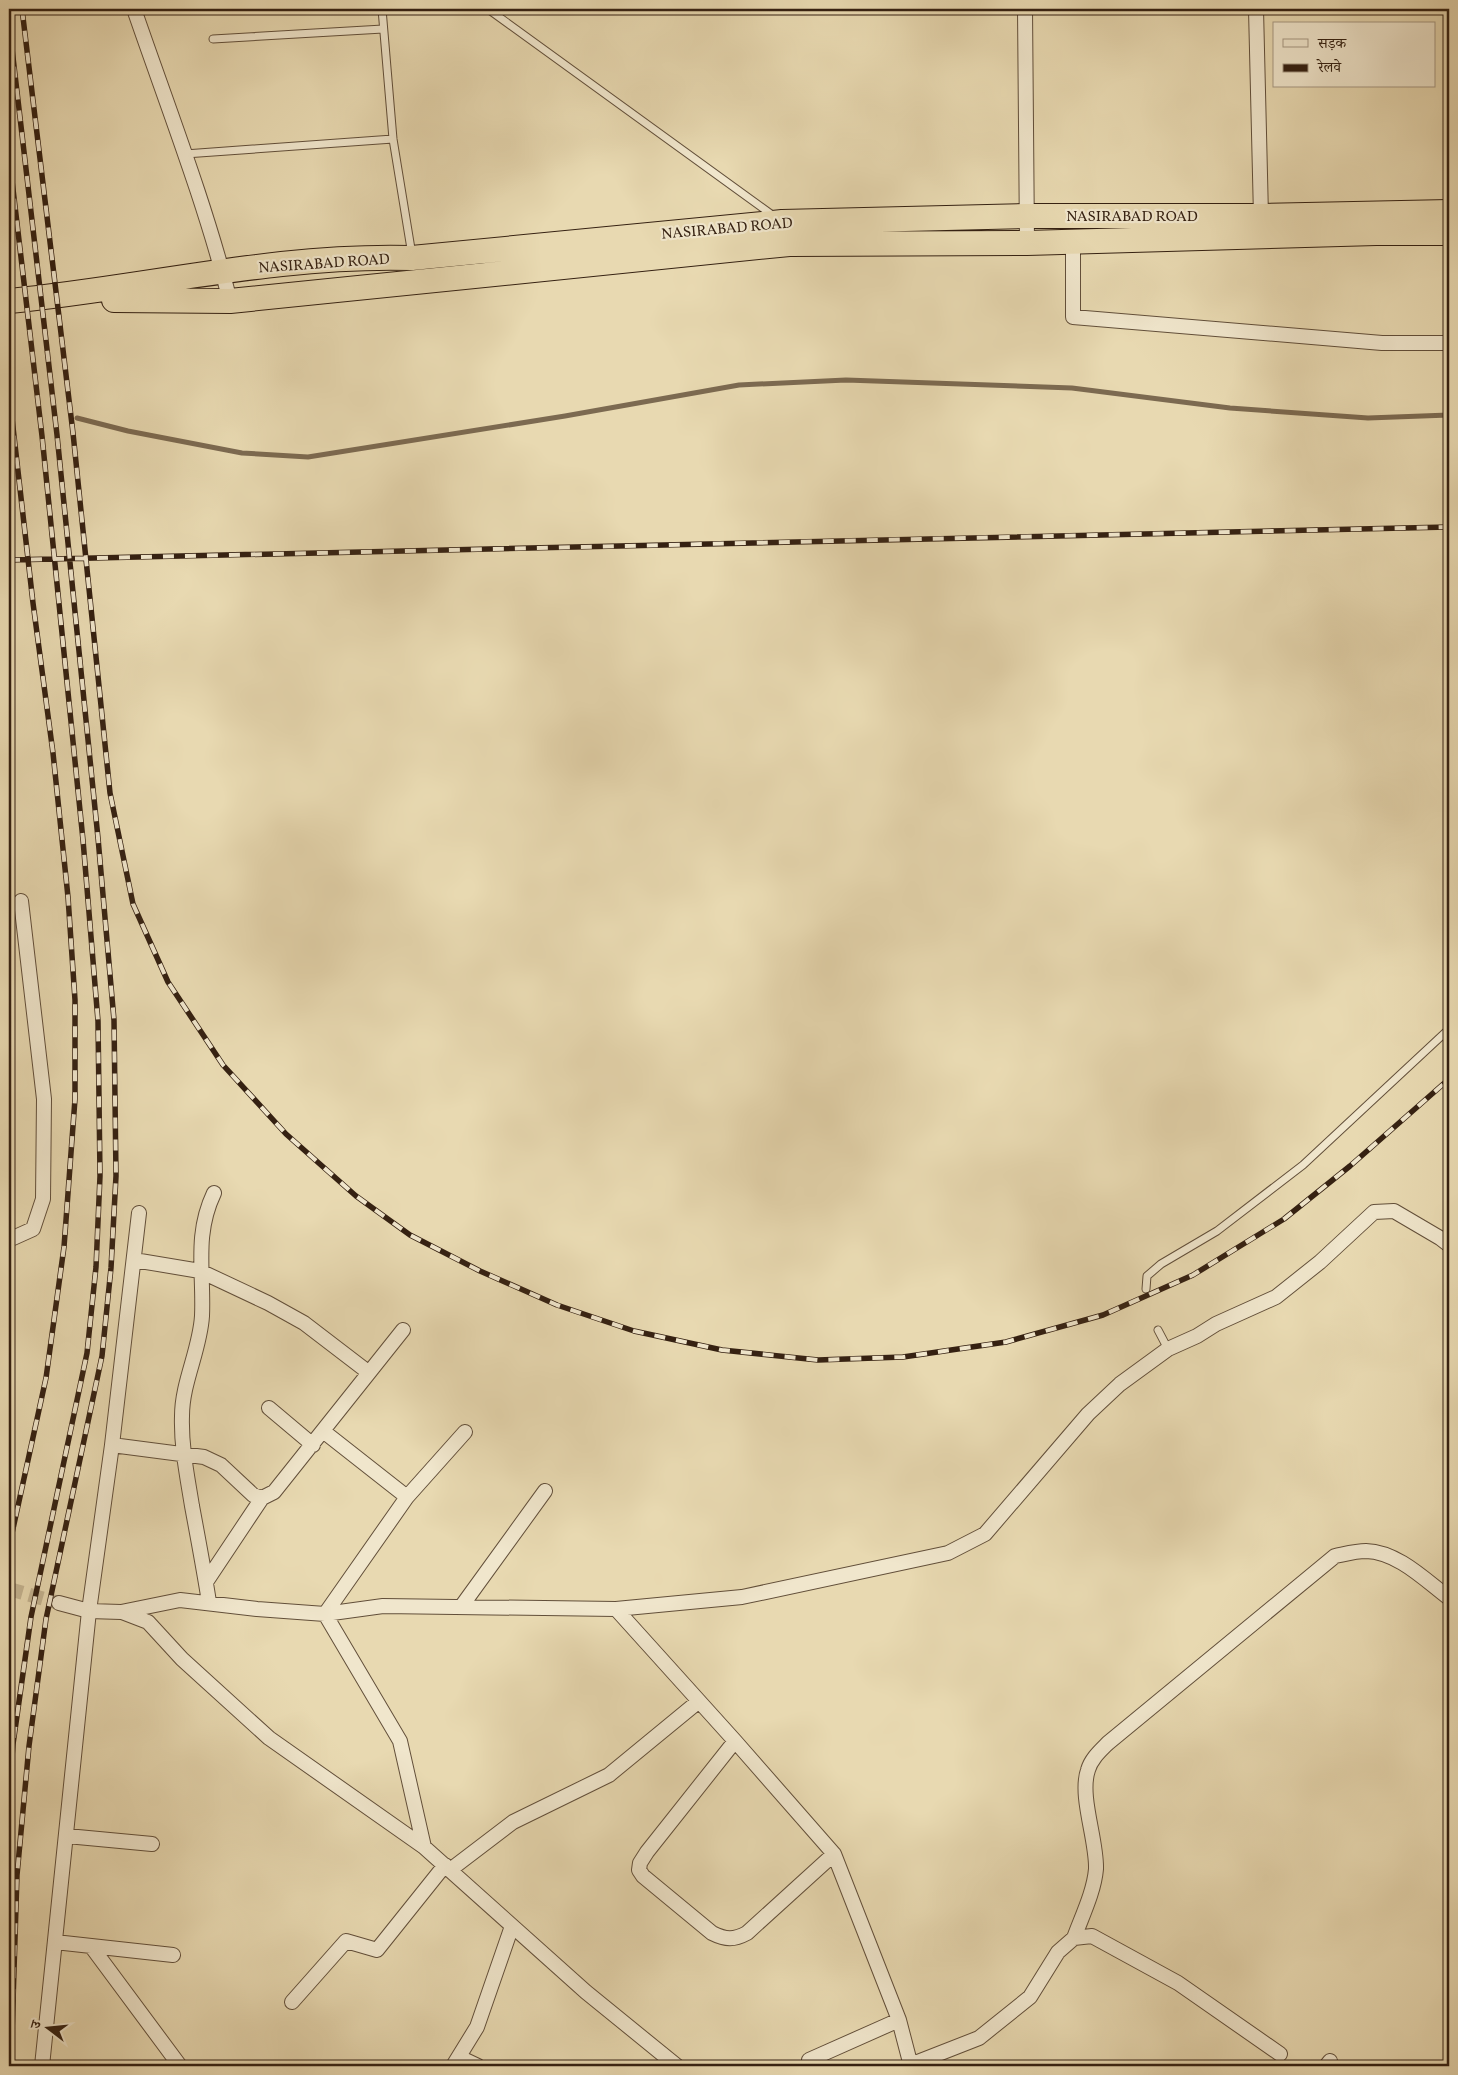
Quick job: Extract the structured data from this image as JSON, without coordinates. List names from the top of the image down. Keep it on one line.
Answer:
{"streets":{"highway":["NASIRABAD ROAD"]},"legend":["सड़क","रेलवे"],"north":"left"}
